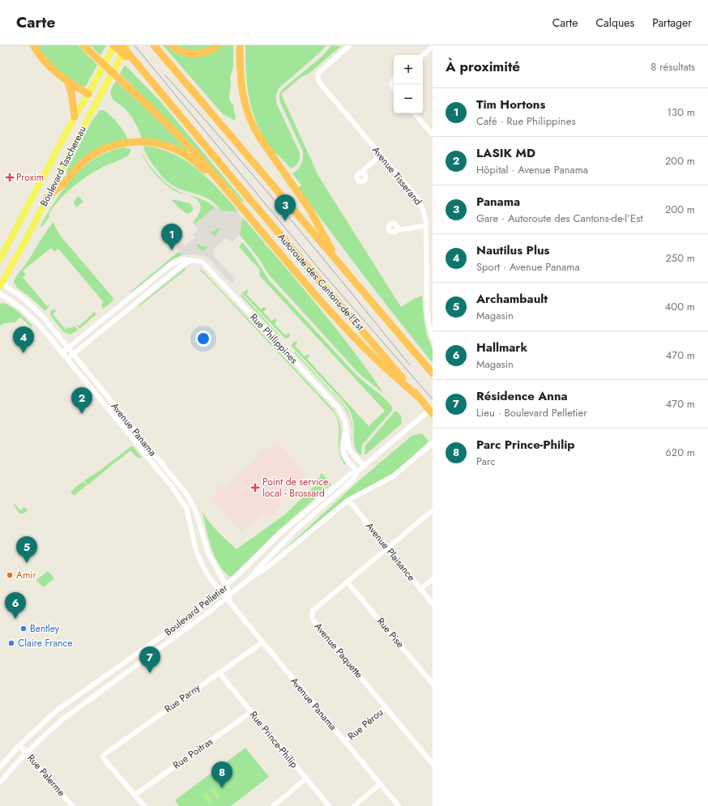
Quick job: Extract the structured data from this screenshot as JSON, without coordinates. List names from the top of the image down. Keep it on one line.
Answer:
{"streets":{"highway":["Autoroute des Cantons-de-l'Est"],"main road":["Boulevard Taschereau"],"street":["Avenue Tisserand","Rue Philippines","Avenue Panama","Avenue Plaisance","Boulevard Pelletier","Rue Pise","Avenue Paquette","Rue Parny","Rue Pérou","Rue Prince-Philip","Rue Poitras","Rue Palerme"]},"crossings":[["Boulevard Taschereau","Avenue Panama"],["Rue Philippines","Avenue Panama"],["Rue Philippines","Boulevard Pelletier"],["Avenue Panama","Boulevard Pelletier"],["Avenue Panama","Rue Parny"],["Avenue Panama","Rue Pérou"],["Avenue Plaisance","Boulevard Pelletier"],["Avenue Plaisance","Avenue Paquette"],["Boulevard Pelletier","Rue Palerme"],["Rue Pise","Avenue Paquette"],["Avenue Paquette","Rue Pérou"],["Rue Parny","Rue Prince-Philip"],["Rue Parny","Rue Poitras"],["Rue Prince-Philip","Rue Poitras"]],"places":{"health":["Proxim","Point de service local - Brossard"],"other":["Amir","Bentley","Claire France"]},"page":{"header":"Carte","nav":["Carte","Calques","Partager"],"heading":["À proximité","8 résultats"],"map_buttons":["+","−"],"list":[{"mark":"1","name":"Tim Hortons","note":"Café · Rue Philippines","value":"130 m"},{"mark":"2","name":"LASIK MD","note":"Hôpital · Avenue Panama","value":"200 m"},{"mark":"3","name":"Panama","note":"Gare · Autoroute des Cantons-de-l'Est","value":"200 m"},{"mark":"4","name":"Nautilus Plus","note":"Sport · Avenue Panama","value":"250 m"},{"mark":"5","name":"Archambault","note":"Magasin","value":"400 m"},{"mark":"6","name":"Hallmark","note":"Magasin","value":"470 m"},{"mark":"7","name":"Résidence Anna","note":"Lieu · Boulevard Pelletier","value":"470 m"},{"mark":"8","name":"Parc Prince-Philip","note":"Parc","value":"620 m"}],"pins":["3","1","4","2","5","6","7","8"]}}
